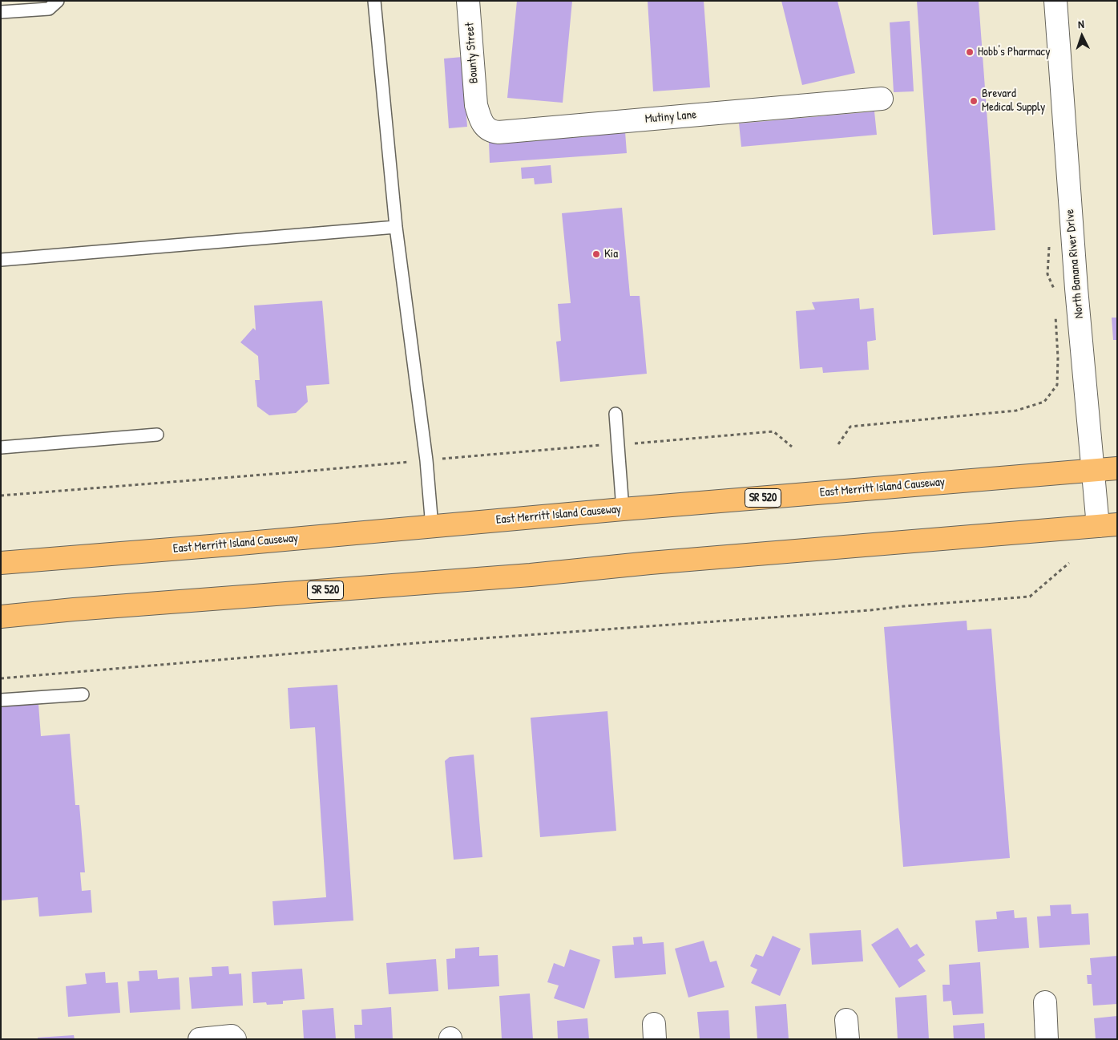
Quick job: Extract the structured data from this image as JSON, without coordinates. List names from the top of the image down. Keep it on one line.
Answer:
{"streets":{"main road":["East Merritt Island Causeway","SR 520"],"street":["Bounty Street","Mutiny Lane","North Banana River Drive"]},"crossings":[["Bounty Street","Mutiny Lane"],["North Banana River Drive","East Merritt Island Causeway"],["North Banana River Drive","SR 520"]],"places":["Hobb's Pharmacy","Brevard Medical Supply","Kia"],"north":"top"}
